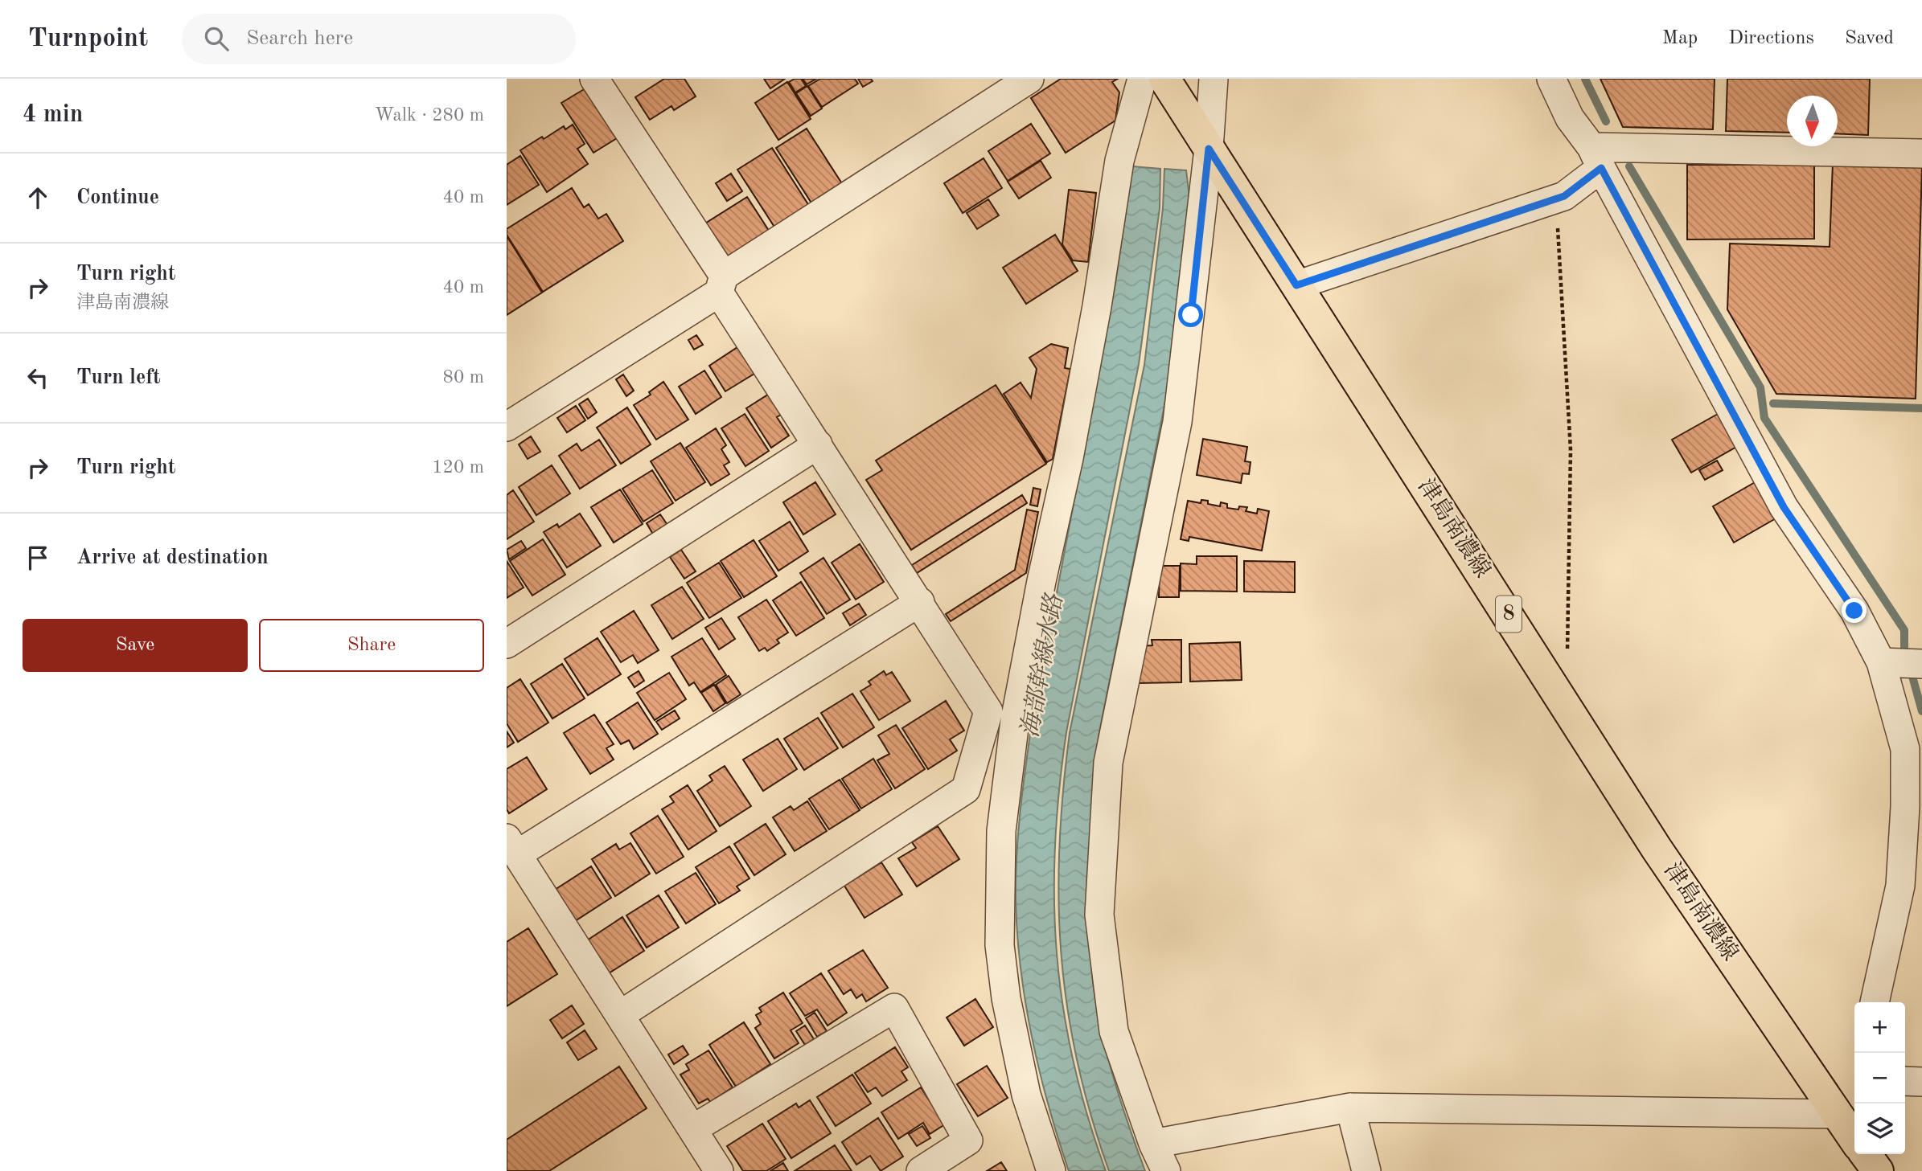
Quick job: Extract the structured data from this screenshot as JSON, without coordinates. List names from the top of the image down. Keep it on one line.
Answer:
{"streets":{"main road":["津島南濃線","8"]},"water":["海部幹線水路"],"north":"bottom","page":{"header":"Turnpoint","search":"Search here","nav":["Map","Directions","Saved"],"heading":["4 min","Walk · 280 m"],"list":[["Continue","40 m"],["Turn right","津島南濃線","40 m"],["Turn left","80 m"],["Turn right","120 m"],"Arrive at destination"],"buttons":["Save","Share"],"map_buttons":["+","−"]}}
